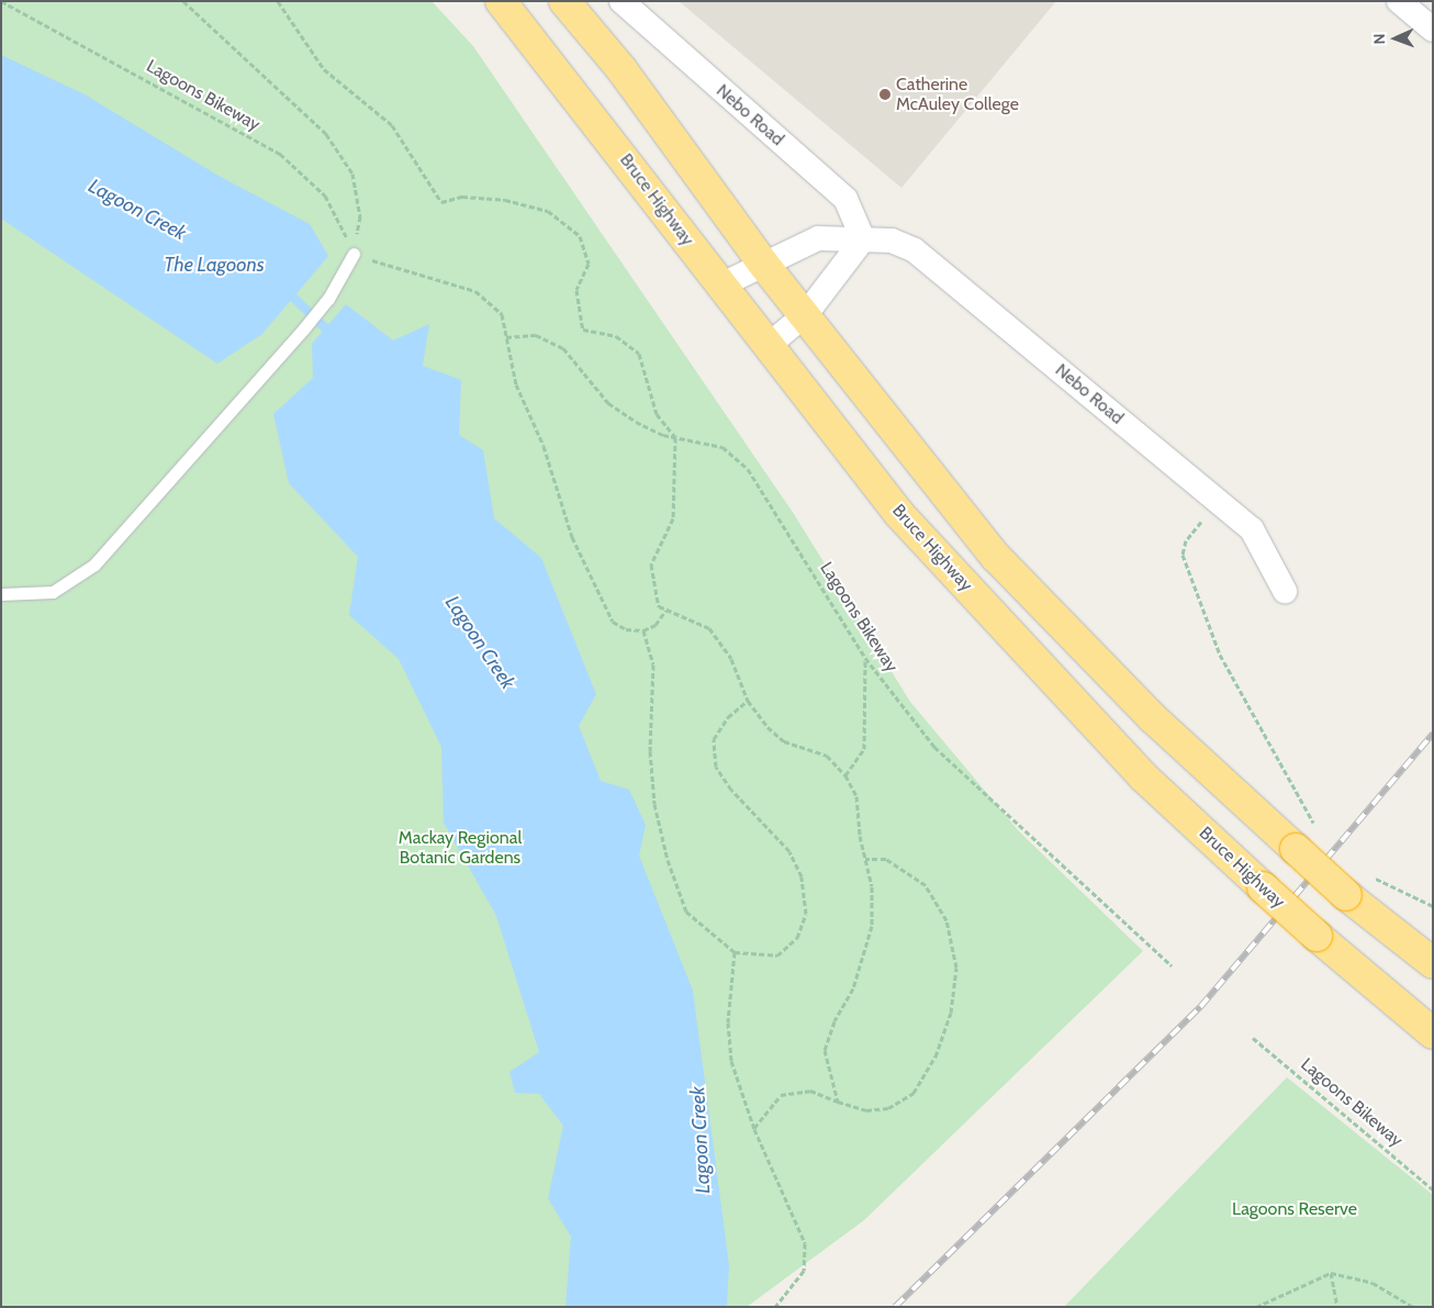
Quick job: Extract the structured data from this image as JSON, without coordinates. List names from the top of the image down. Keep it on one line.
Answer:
{"streets":{"highway":["Bruce Highway"],"street":["Nebo Road"],"path":["Lagoons Bikeway"]},"crossings":[["Nebo Road","Bruce Highway"]],"water":["Lagoon Creek","The Lagoons"],"parks":["Mackay Regional Botanic Gardens","Lagoons Reserve"],"places":["Catherine McAuley College"],"north":"left"}
